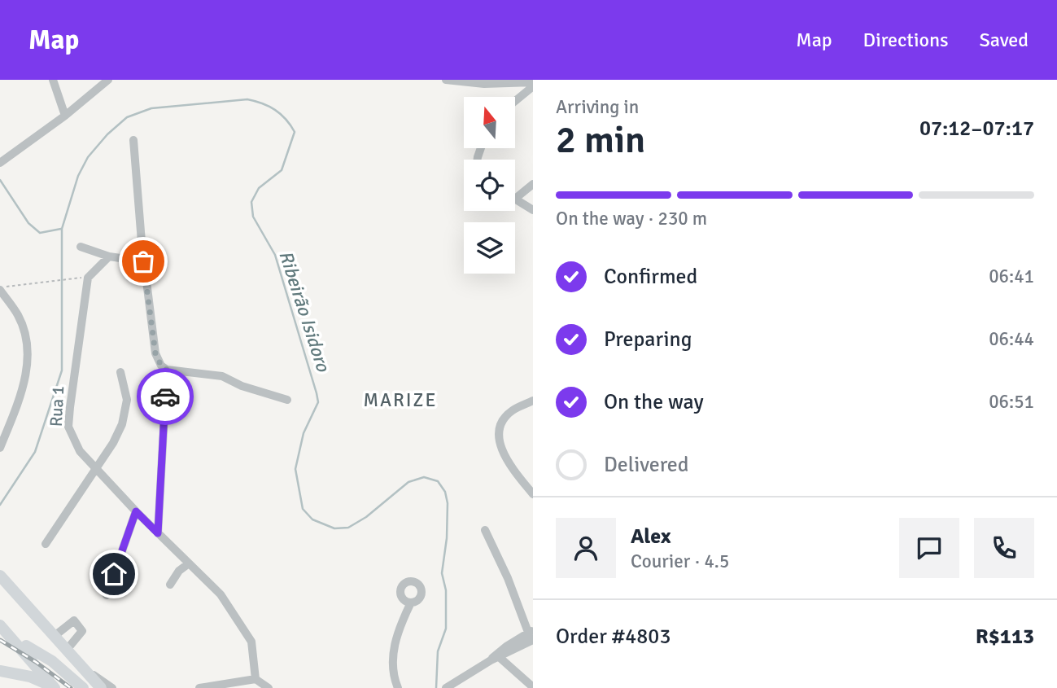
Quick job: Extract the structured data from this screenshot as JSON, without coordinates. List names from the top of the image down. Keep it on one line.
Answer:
{"streets":{"street":["Rua 1"]},"districts":["MARIZE"],"water":["Ribeirão Isidoro"],"north":"top","page":{"header":"Map","nav":["Map","Directions","Saved"],"heading":["2 min","Arriving in","07:12–07:17"],"panel":["Alex","Courier · 4.5","Order #4803","R$113"],"bar":"On the way · 230 m","list":[["Confirmed","06:41"],["Preparing","06:44"],["On the way","06:51"],"Delivered"]}}
